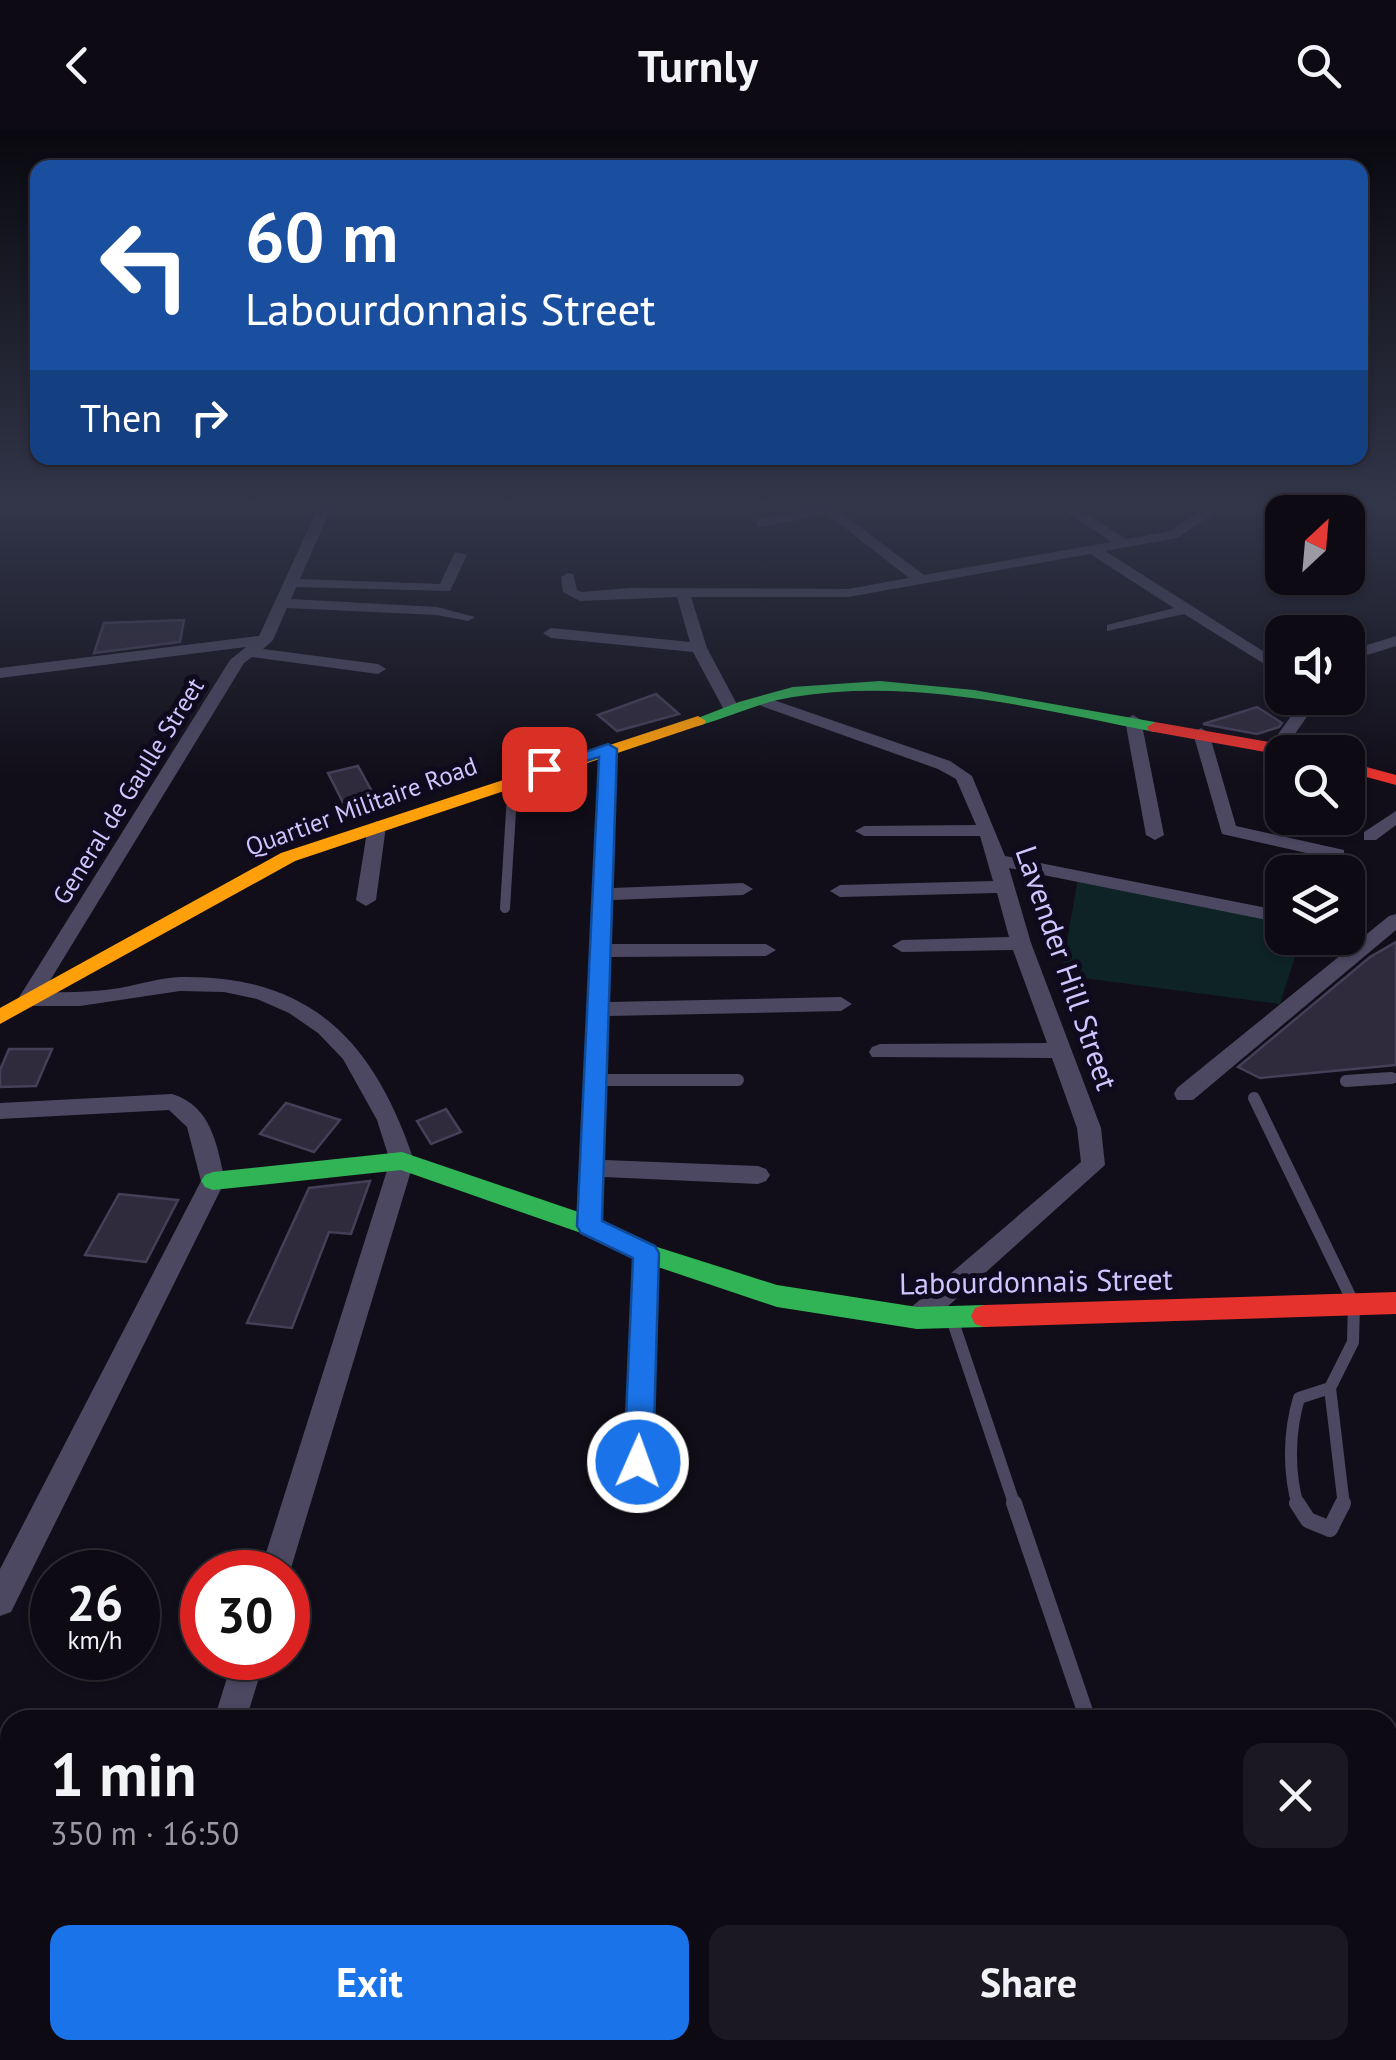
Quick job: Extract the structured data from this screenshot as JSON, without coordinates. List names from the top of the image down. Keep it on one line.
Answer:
{"streets":{"main road":["Quartier Militaire Road","Labourdonnais Street"],"street":["General de Gaulle Street","Lavender Hill Street"]},"crossings":[["General de Gaulle Street","Quartier Militaire Road"],["Quartier Militaire Road","Lavender Hill Street"],["Lavender Hill Street","Labourdonnais Street"]],"north":"top right","page":{"header":"Turnly","turn":["60 m","Labourdonnais Street"],"then":"Then","speed":"26 km/h","limit":"30","heading":["1 min","350 m · 16:50"],"buttons":["Exit","Share"]}}
